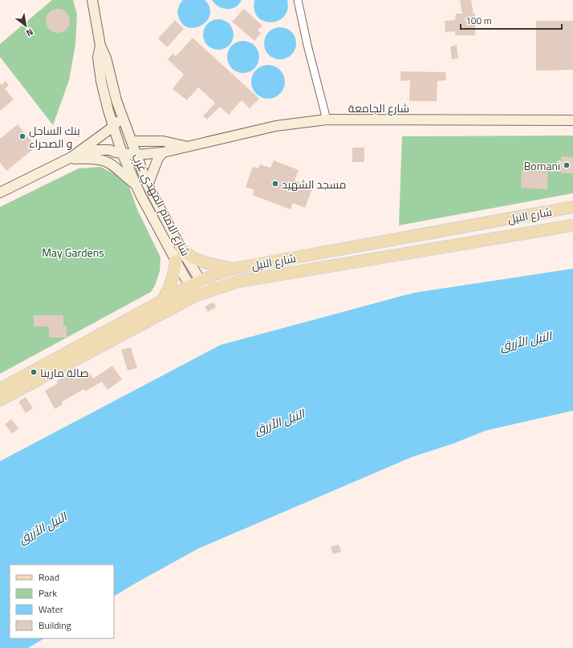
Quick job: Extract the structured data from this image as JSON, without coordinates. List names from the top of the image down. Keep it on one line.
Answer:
{"streets":{"main road":["شارع الجامعة","شارع الامام المهدي غرب","شارع النيل"]},"crossings":[["شارع الجامعة","شارع الامام المهدي غرب"],["شارع الامام المهدي غرب","شارع النيل"]],"water":["النيل الأزرق"],"parks":["May Gardens"],"places":["بنك الساحل و الصحراء","Bomani","مسجد الشهيد","صالة مارينا"],"legend":["Road","Park","Water","Building"],"scale_bar":"100 m","north":"bottom right"}
